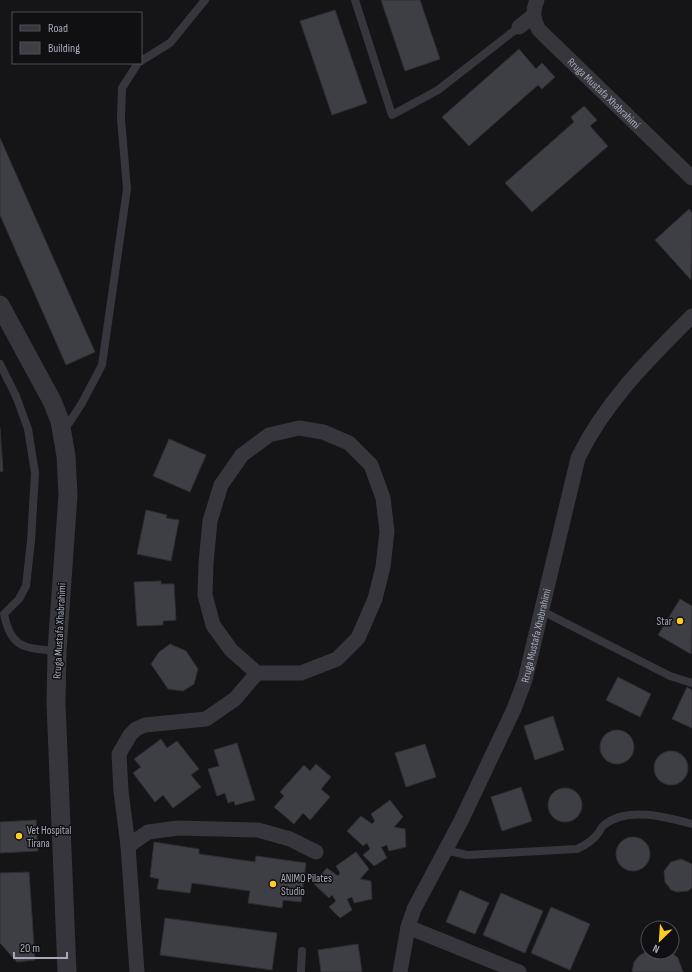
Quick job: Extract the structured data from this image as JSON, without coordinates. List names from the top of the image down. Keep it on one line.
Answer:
{"streets":{"street":["Rruga Mustafa Xhabrahimi"]},"places":["Star","Vet Hospital Tirana","ANIMO Pilates Studio"],"legend":["Road","Building"],"scale_bar":"20 m","north":"bottom left"}
